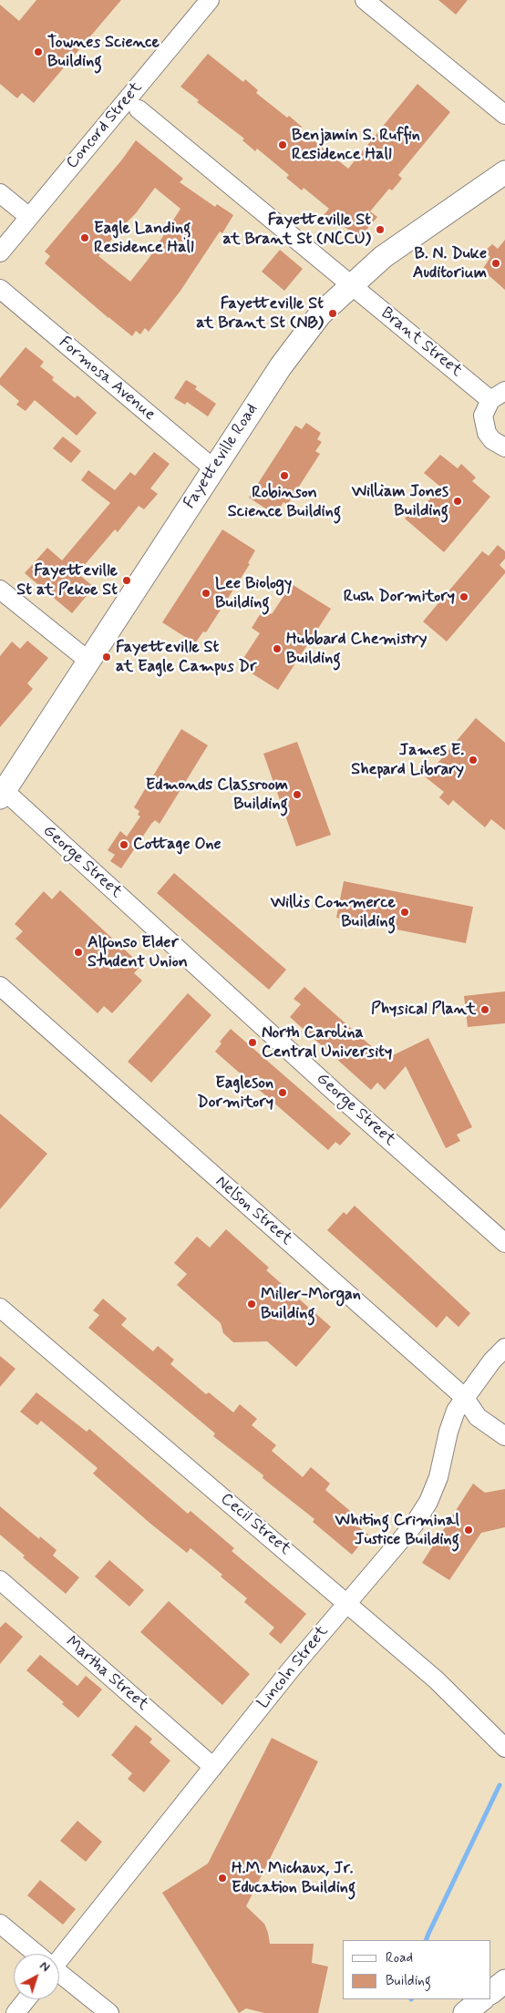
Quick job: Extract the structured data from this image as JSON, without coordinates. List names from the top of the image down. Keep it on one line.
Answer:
{"streets":{"main road":["Fayetteville Road"],"street":["Concord Street","Brant Street","Formosa Avenue","George Street","Nelson Street","Cecil Street","Lincoln Street","Martha Street"]},"crossings":[["Brant Street","Fayetteville Road"],["Formosa Avenue","Fayetteville Road"],["Fayetteville Road","George Street"],["Nelson Street","Lincoln Street"],["Cecil Street","Lincoln Street"],["Lincoln Street","Martha Street"]],"places":["Townes Science Building","Benjamin S. Ruffin Residence Hall","Fayetteville St at Brant St (NCCU)","Eagle Landing Residence Hall","B. N. Duke Auditorium","Fayetteville St at Brant St (NB)","Robinson Science Building","William Jones Building","Fayetteville St at Pekoe St","Lee Biology Building","Rush Dormitory","Hubbard Chemistry Building","Fayetteville St at Eagle Campus Dr","James E. Shepard Library","Edmonds Classroom Building","Cottage One","Willis Commerce Building","Alfonso Elder Student Union","Physical Plant","North Carolina Central University","Eagleson Dormitory","Miller-Morgan Building","Whiting Criminal Justice Building","H.M. Michaux, Jr. Education Building"],"legend":["Road","Building"],"north":"top right"}
